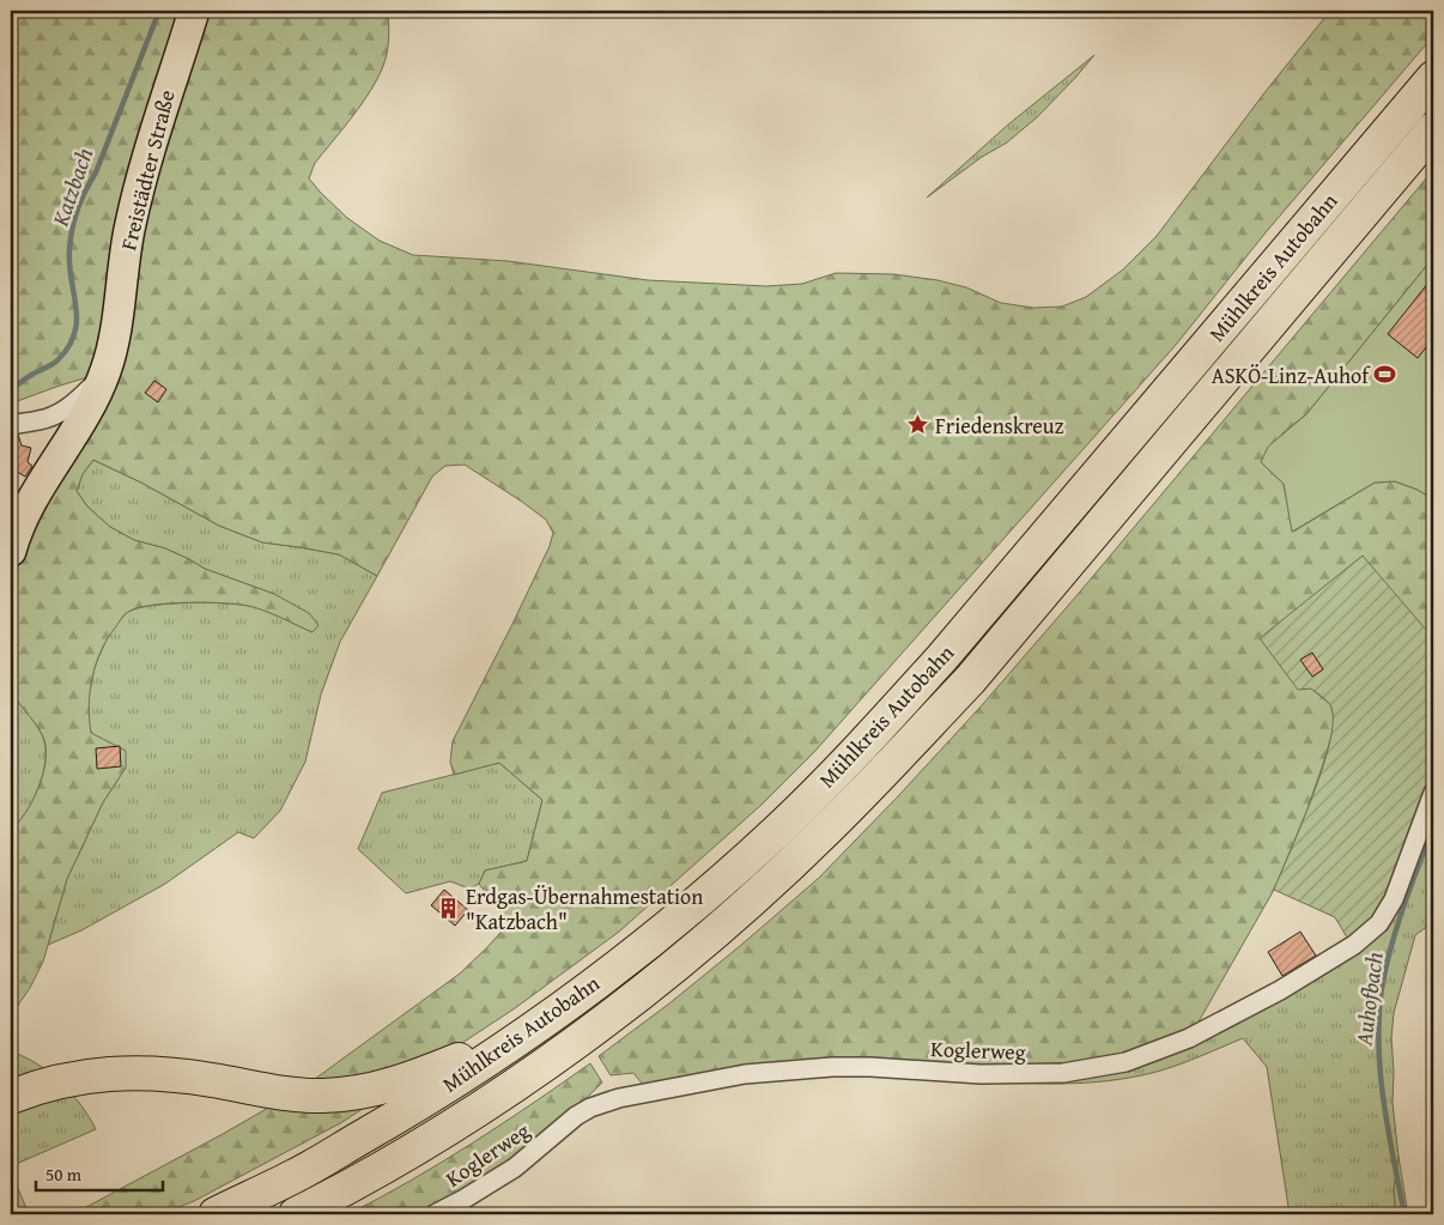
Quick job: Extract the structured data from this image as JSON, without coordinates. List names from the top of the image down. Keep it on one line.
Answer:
{"streets":{"highway":["Mühlkreis Autobahn"],"main road":["Freistädter Straße"],"street":["Koglerweg"]},"water":["Katzbach","Auhofbach"],"places":{"sports":["ASKÖ-Linz-Auhof"],"place":["Friedenskreuz"],"building":["Erdgas-Übernahmestation \"Katzbach\""]},"scale_bar":"50 m"}
